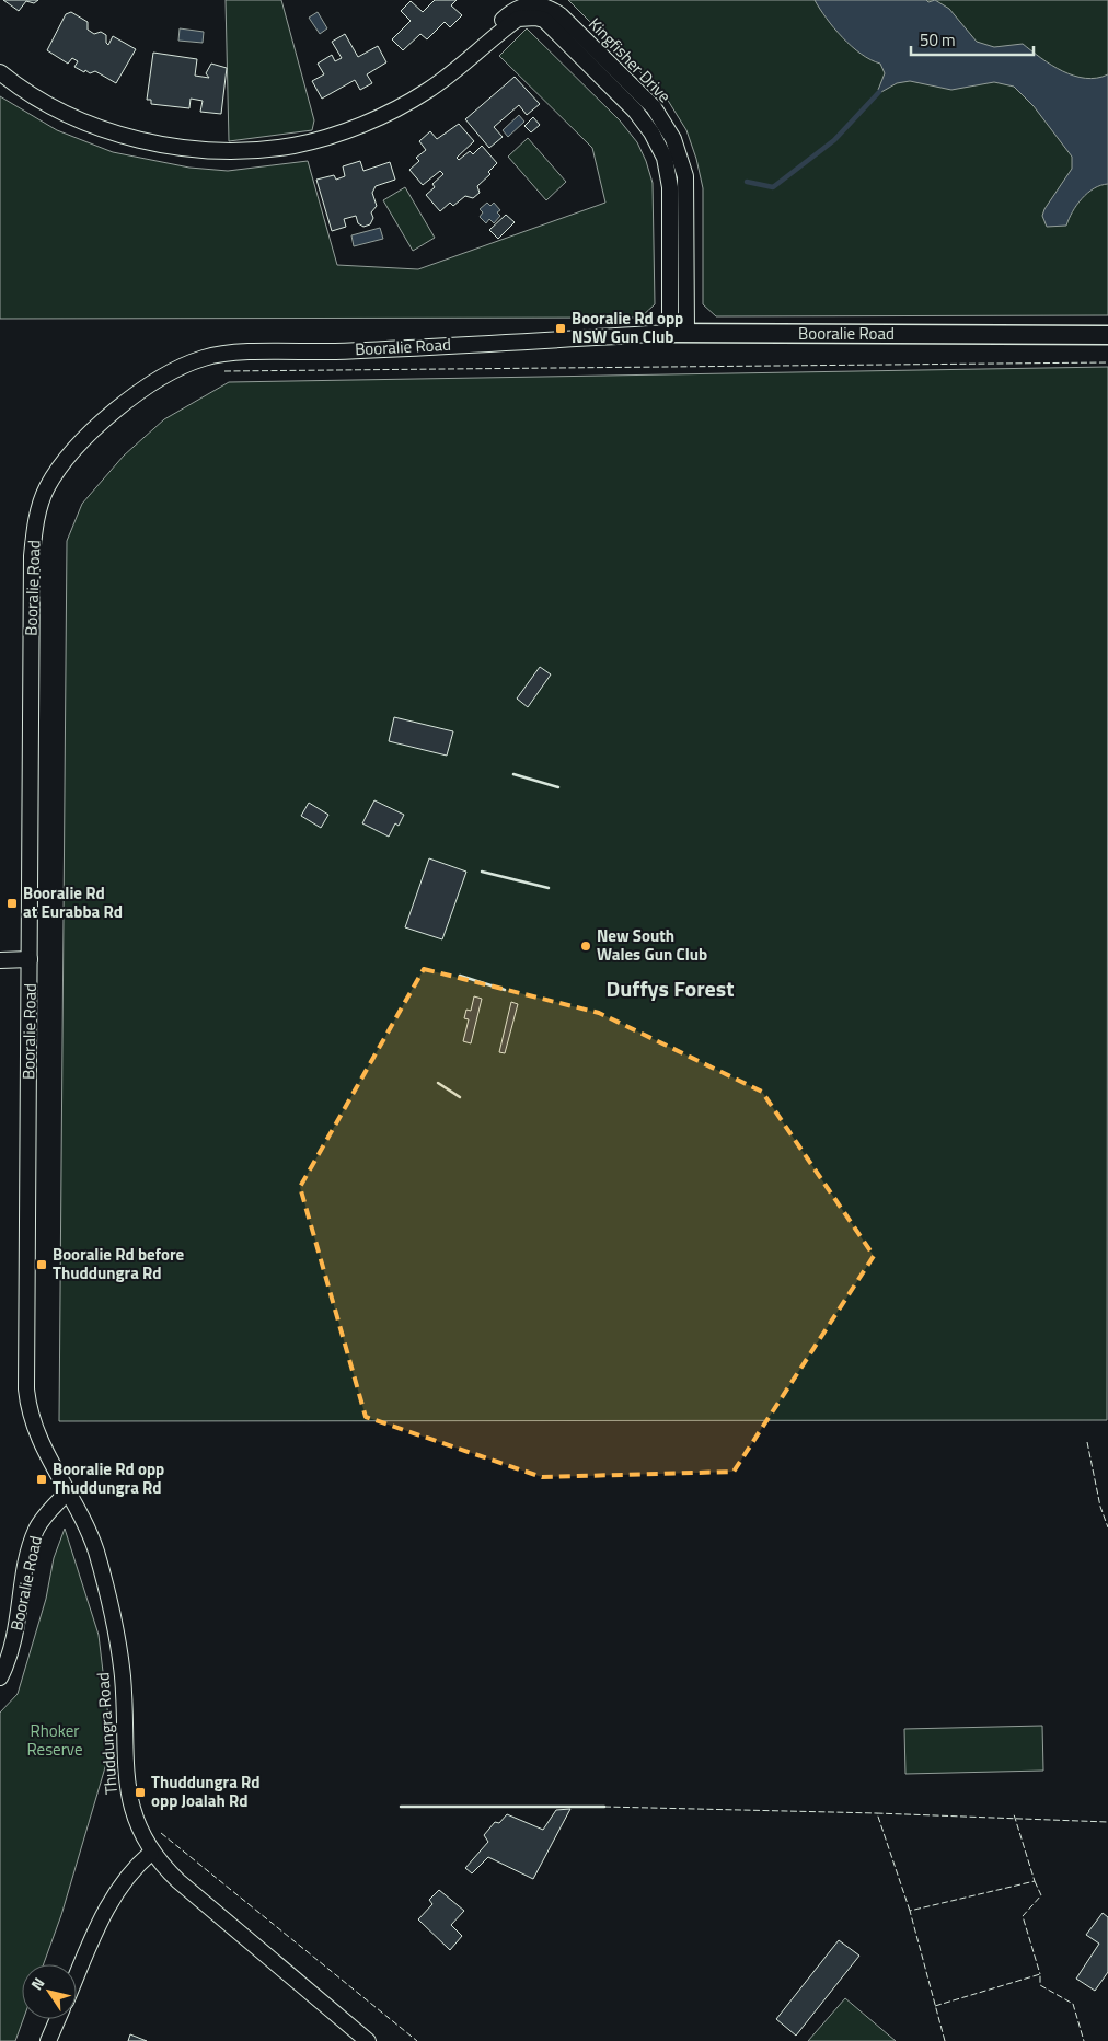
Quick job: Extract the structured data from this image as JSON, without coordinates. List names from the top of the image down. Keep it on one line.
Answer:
{"streets":{"street":["Kingfisher Drive","Booralie Road","Thuddungra Road"]},"crossings":[["Kingfisher Drive","Booralie Road"],["Booralie Road","Thuddungra Road"]],"districts":["Duffys Forest"],"parks":["Rhoker Reserve"],"places":{"transit":["Booralie Rd opp NSW Gun Club","Booralie Rd at Eurabba Rd","Booralie Rd before Thuddungra Rd","Booralie Rd opp Thuddungra Rd","Thuddungra Rd opp Joalah Rd"],"other":["New South Wales Gun Club"]},"scale_bar":"50 m","north":"top left"}
